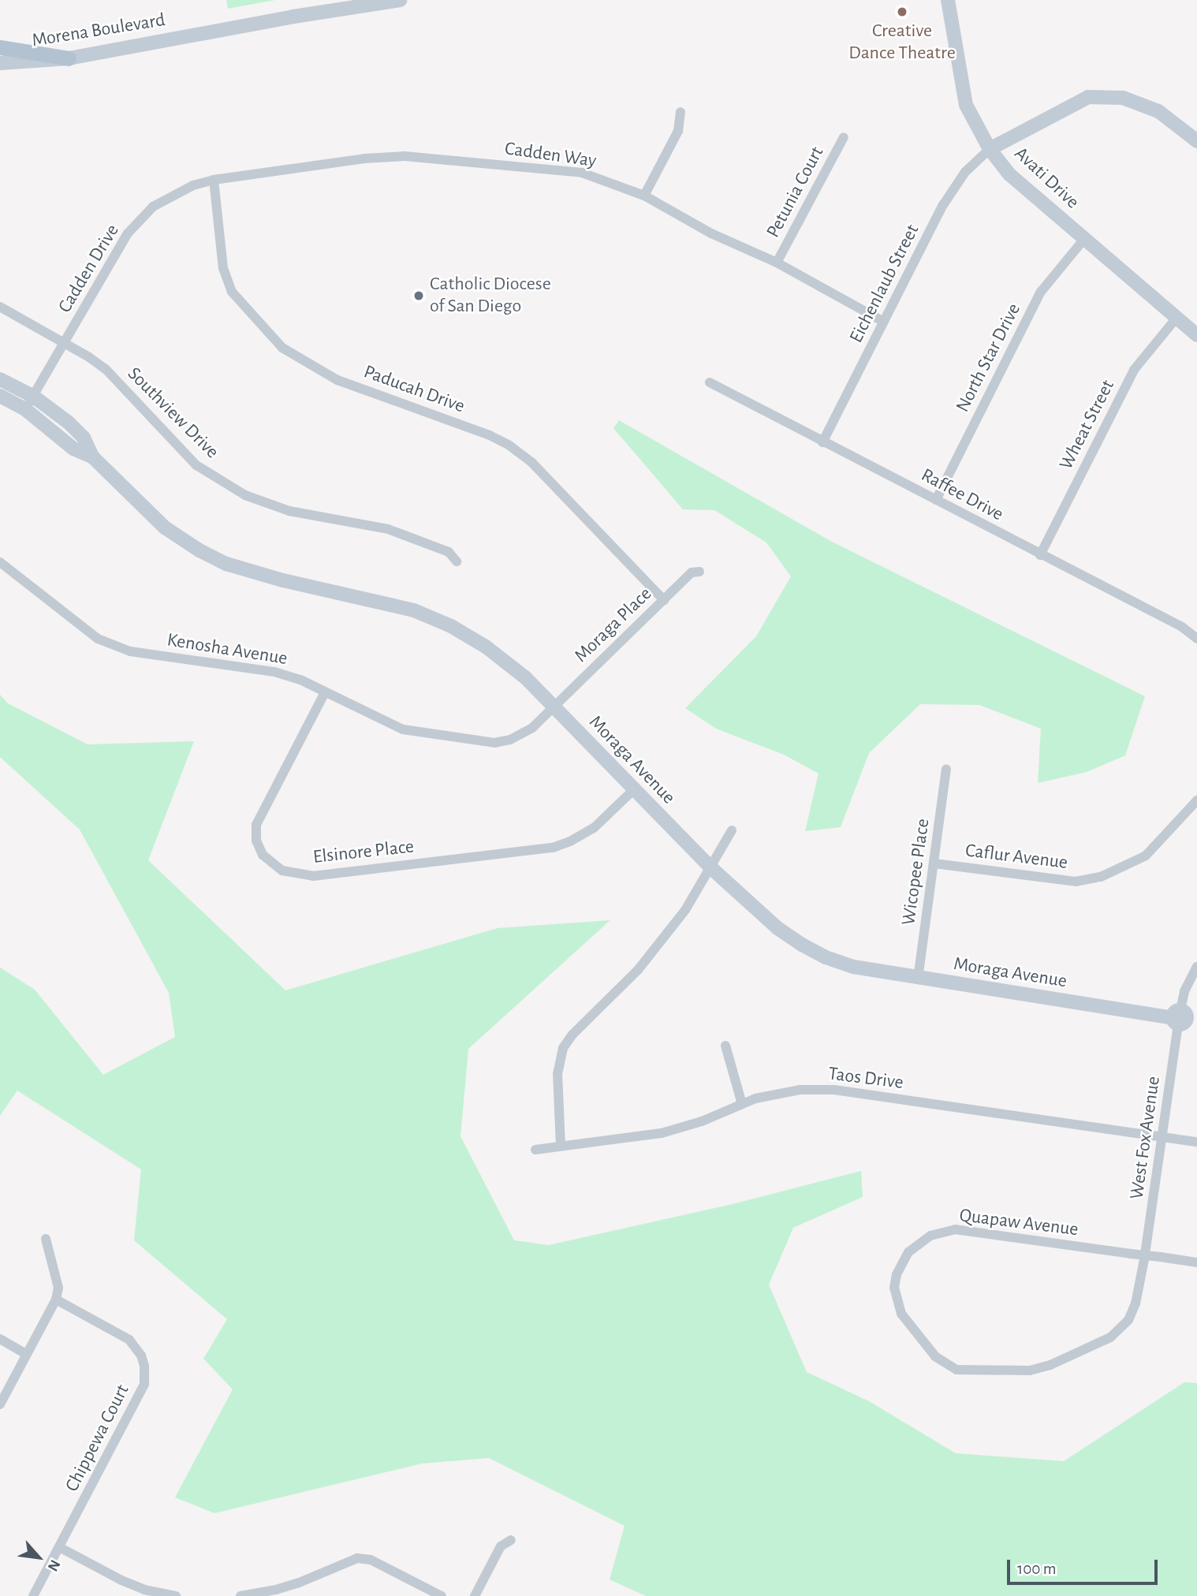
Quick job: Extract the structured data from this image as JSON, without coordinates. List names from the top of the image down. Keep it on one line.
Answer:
{"streets":{"main road":["Morena Boulevard","Avati Drive","Moraga Avenue"],"street":["Cadden Way","Petunia Court","Cadden Drive","Eichenlaub Street","North Star Drive","Paducah Drive","Southview Drive","Wheat Street","Raffee Drive","Moraga Place","Kenosha Avenue","Elsinore Place","Caflur Avenue","Wicopee Place","Taos Drive","West Fox Avenue","Quapaw Avenue","Chippewa Court"]},"crossings":[["Cadden Way","Petunia Court"],["Cadden Way","Cadden Drive"],["Cadden Way","Eichenlaub Street"],["Cadden Way","Paducah Drive"],["Avati Drive","Eichenlaub Street"],["Avati Drive","North Star Drive"],["Avati Drive","Wheat Street"],["Cadden Drive","Paducah Drive"],["Cadden Drive","Southview Drive"],["Cadden Drive","Moraga Avenue"],["Eichenlaub Street","Raffee Drive"],["North Star Drive","Raffee Drive"],["Paducah Drive","Moraga Place"],["Wheat Street","Raffee Drive"],["Moraga Place","Kenosha Avenue"],["Moraga Place","Moraga Avenue"],["Kenosha Avenue","Moraga Avenue"],["Kenosha Avenue","Elsinore Place"],["Moraga Avenue","Elsinore Place"],["Moraga Avenue","Wicopee Place"],["Moraga Avenue","West Fox Avenue"],["Caflur Avenue","Wicopee Place"],["Taos Drive","West Fox Avenue"],["West Fox Avenue","Quapaw Avenue"]],"places":["Creative Dance Theatre","Catholic Diocese of San Diego"],"scale_bar":"100 m","north":"bottom right"}
